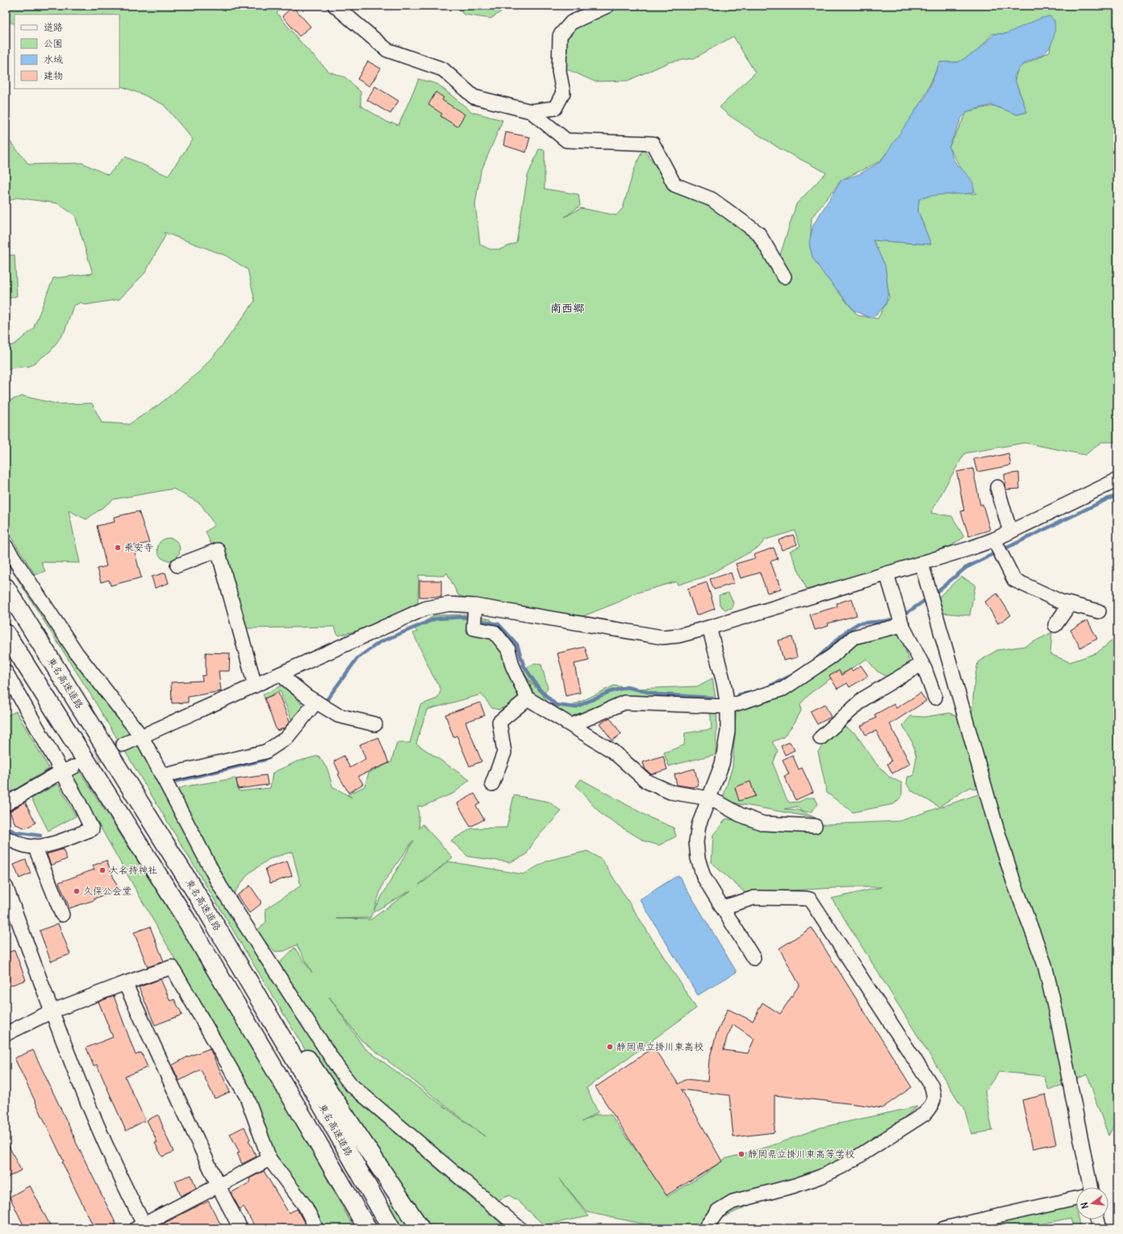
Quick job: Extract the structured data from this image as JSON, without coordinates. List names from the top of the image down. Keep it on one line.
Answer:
{"streets":{"highway":["東名高速道路"]},"districts":["南西郷"],"places":["乗安寺","大名持神社","久保公会堂","静岡県立掛川東高校","静岡県立掛川東高等学校"],"legend":["道路","公園","水域","建物"],"north":"left"}
